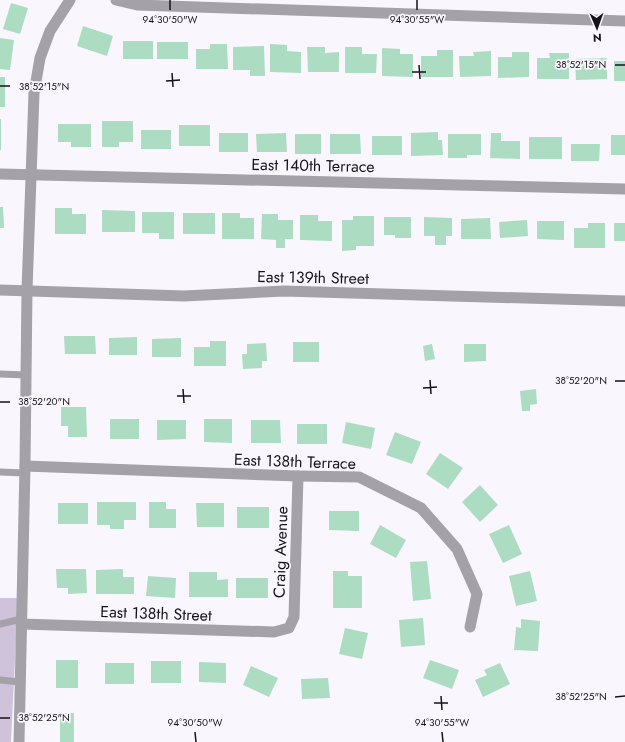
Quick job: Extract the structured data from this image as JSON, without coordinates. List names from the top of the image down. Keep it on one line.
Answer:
{"streets":{"street":["East 140th Terrace","East 139th Street","East 138th Terrace","Craig Avenue","East 138th Street"]},"crossings":[["East 138th Terrace","Craig Avenue"],["Craig Avenue","East 138th Street"]],"north":"bottom","coordinates":["94°30'50\"W","94°30'55\"W","38°52'15\"N","38°52'20\"N","38°52'25\"N"]}
